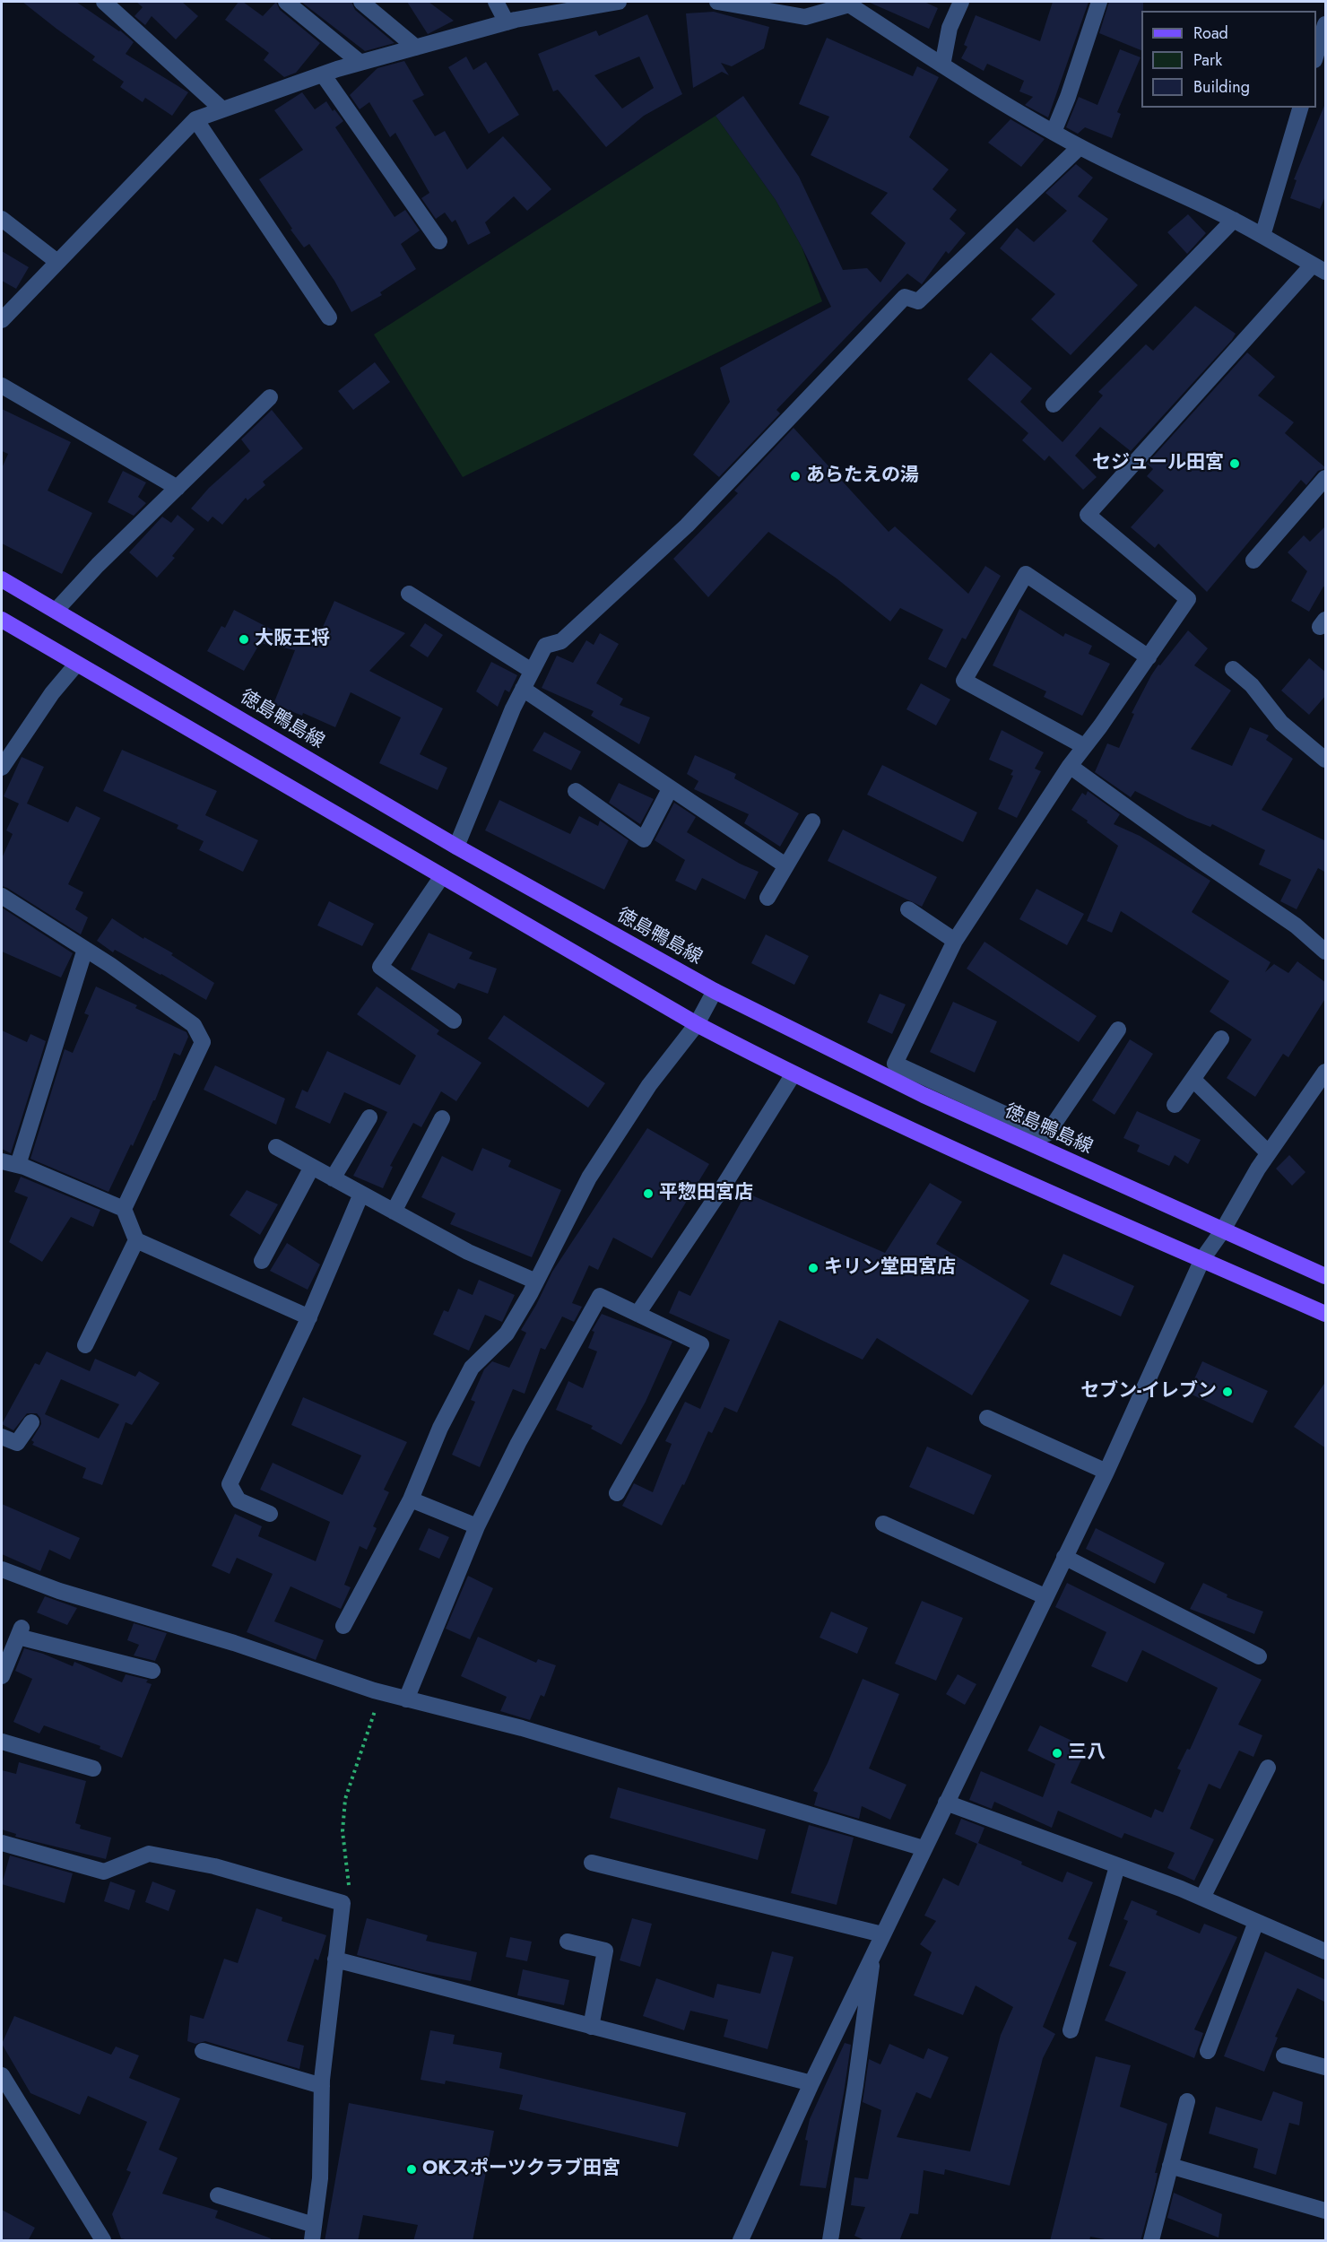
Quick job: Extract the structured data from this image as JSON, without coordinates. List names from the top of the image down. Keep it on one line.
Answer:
{"streets":{"main road":["徳島鴨島線"]},"places":["セジュール田宮","あらたえの湯","大阪王将","平惣田宮店","キリン堂田宮店","セブン-イレブン","三八","OKスポーツクラブ田宮"],"legend":["Road","Park","Building"]}
